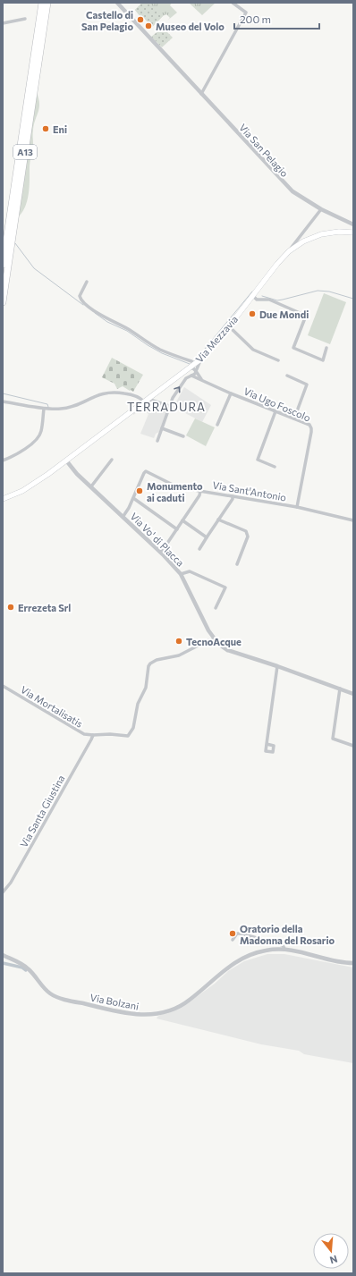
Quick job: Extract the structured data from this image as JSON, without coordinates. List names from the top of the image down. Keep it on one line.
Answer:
{"streets":{"highway":["A13"],"main road":["Via Mezzavia"],"street":["Via San Pelagio","Via Ugo Foscolo","Via Sant'Antonio","Via Vo' di Placca","Via Mortalisatis","Via Santa Giustina","Via Bolzani"]},"crossings":[["Via Mezzavia","Via Vo' di Placca"],["Via Ugo Foscolo","Via Sant'Antonio"],["Via Vo' di Placca","Via Mortalisatis"],["Via Mortalisatis","Via Santa Giustina"]],"districts":["TERRADURA"],"places":["Castello di San Pelagio","Museo del Volo","Eni","Due Mondi","Monumento ai caduti","Errezeta Srl","TecnoAcque","Oratorio della Madonna del Rosario"],"scale_bar":"200 m","north":"bottom"}
